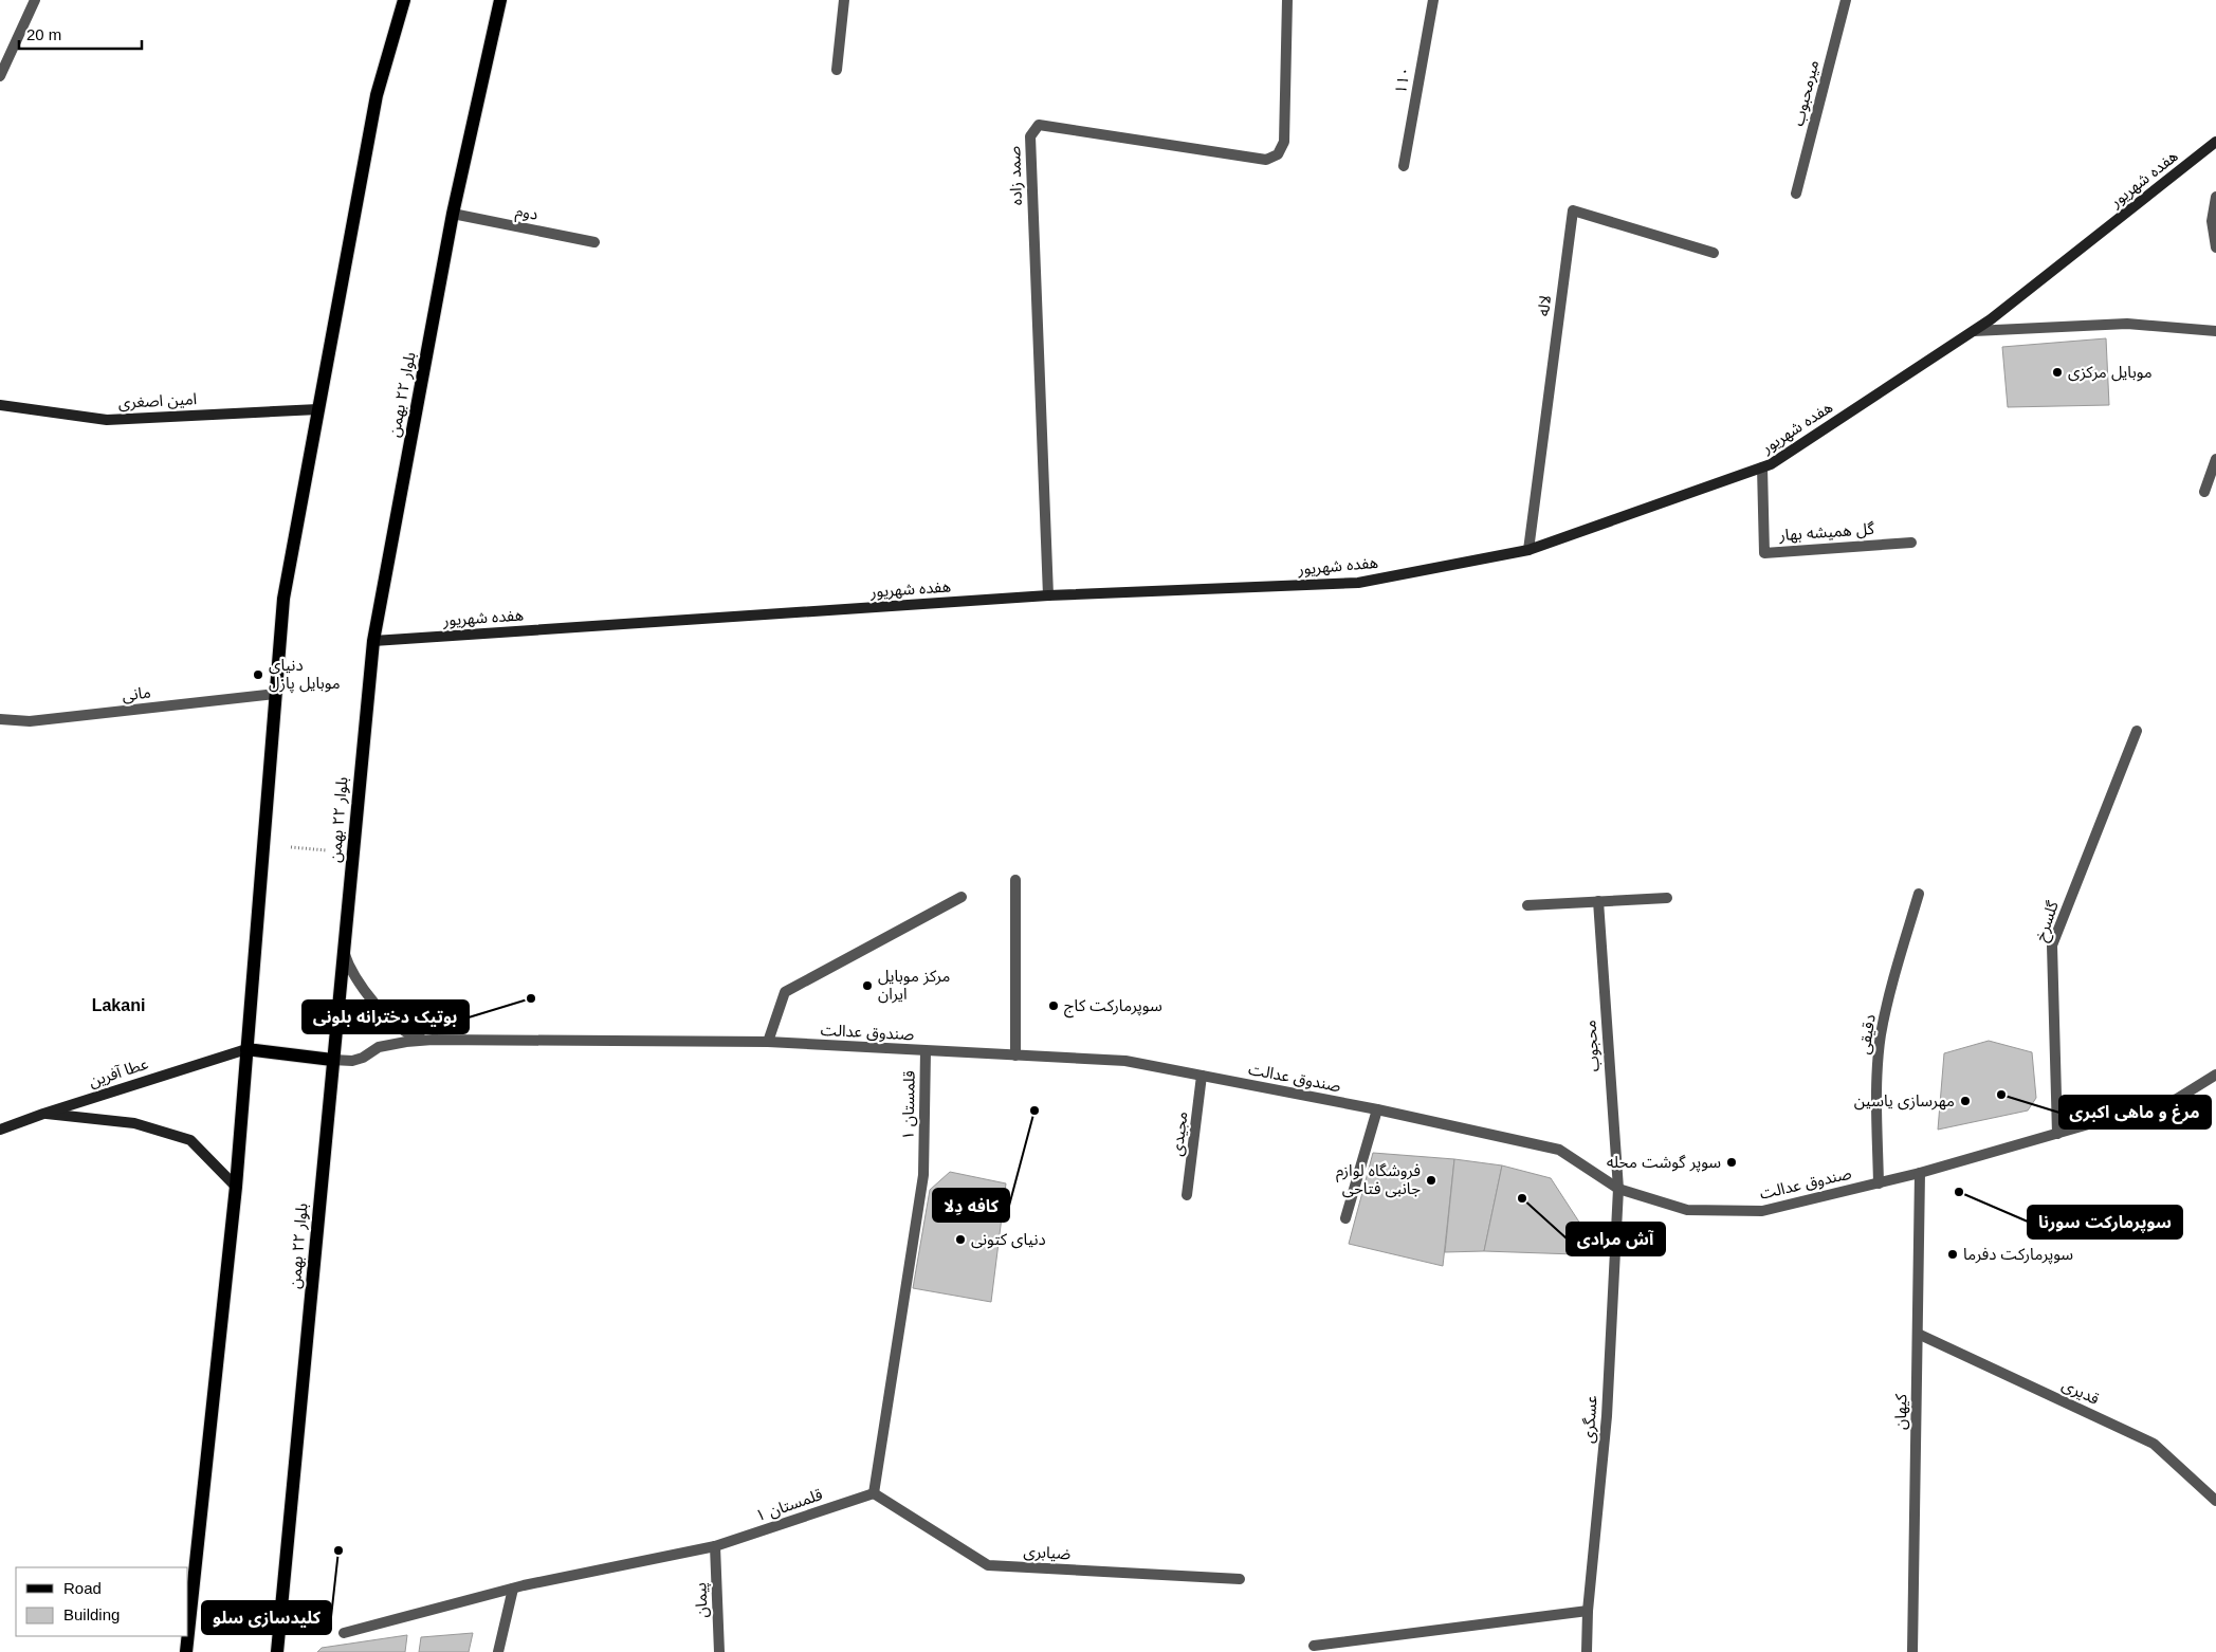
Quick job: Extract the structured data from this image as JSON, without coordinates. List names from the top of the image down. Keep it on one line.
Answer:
{"streets":{"main road":["هفده شهریور","بلوار ۲۲ بهمن","امین اصغری","عطا آفرین"],"street":["۱۱۰","میرمحبوب","صمد زاده","دوم","لاله","گل همیشه بهار","مانی","گلسرخ","صندوق عدالت","دقیقی","محجوب","قلمستان ۱","مجیدی","قدیری","کیهان","عسگری","ضیابری","پیمان"]},"crossings":[["صمد زاده","هفده شهریور"],["هفده شهریور","لاله"],["هفده شهریور","بلوار ۲۲ بهمن"],["هفده شهریور","گل همیشه بهار"],["دوم","بلوار ۲۲ بهمن"],["بلوار ۲۲ بهمن","صندوق عدالت"],["گلسرخ","صندوق عدالت"],["صندوق عدالت","دقیقی"],["صندوق عدالت","محجوب"],["صندوق عدالت","قلمستان ۱"],["صندوق عدالت","مجیدی"],["صندوق عدالت","کیهان"],["صندوق عدالت","عسگری"],["محجوب","عسگری"],["قلمستان ۱","ضیابری"],["قلمستان ۱","پیمان"],["قدیری","کیهان"]],"districts":["Lakani"],"places":["موبایل مرکزی","دنیای موبایل پازل","مرکز موبایل ایران","بوتیک دخترانه بلونی","سوپرمارکت کاج","مرغ و ماهی اکبری","مهرسازی یاسین","کافه دِلا","سوپر گوشت محله","فروشگاه لوازم جانبی فتاحی","سوپرمارکت سورنا","آش مرادی","دنیای کتونی","سوپرمارکت دفرما","کلیدسازی سلو"],"legend":["Road","Building"],"scale_bar":"20 m"}
